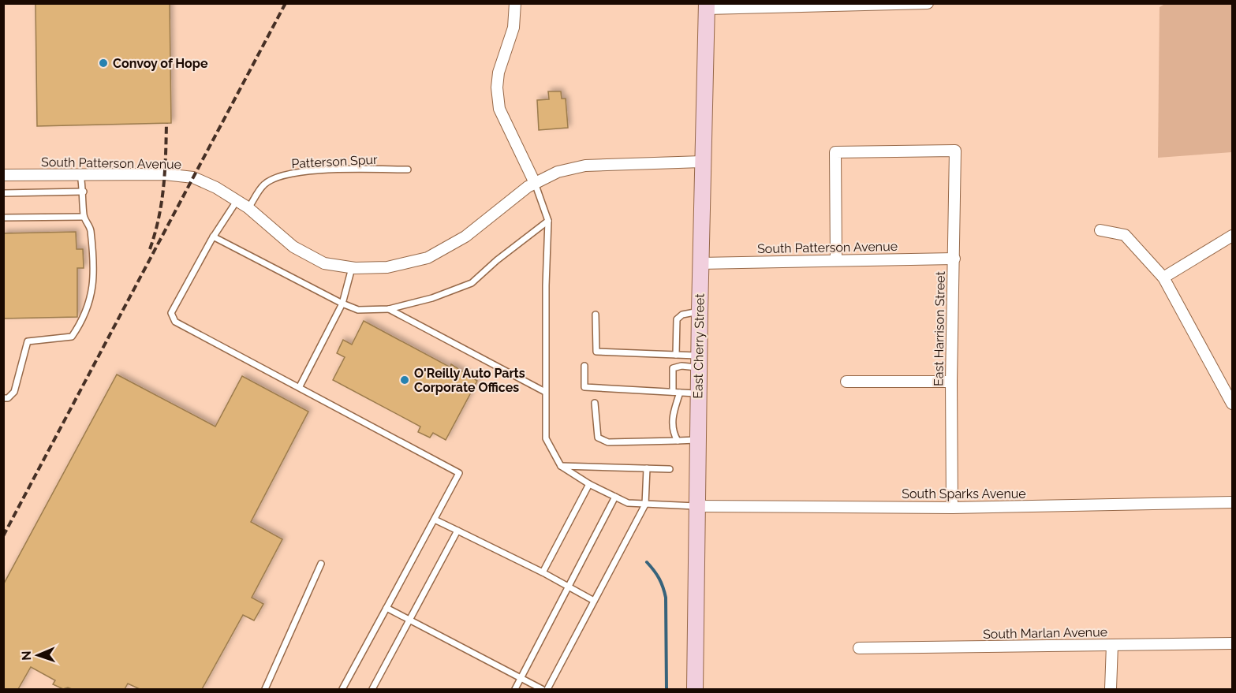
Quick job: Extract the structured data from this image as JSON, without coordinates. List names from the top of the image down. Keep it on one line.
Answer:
{"streets":{"street":["South Patterson Avenue","East Harrison Street","East Cherry Street","South Sparks Avenue","South Marlan Avenue"],"lane":["Patterson Spur"]},"crossings":[["Patterson Spur","South Patterson Avenue"],["South Patterson Avenue","East Harrison Street"],["South Patterson Avenue","East Cherry Street"],["East Harrison Street","South Sparks Avenue"],["East Cherry Street","South Sparks Avenue"]],"places":["Convoy of Hope","O'Reilly Auto Parts Corporate Offices"],"north":"left"}
